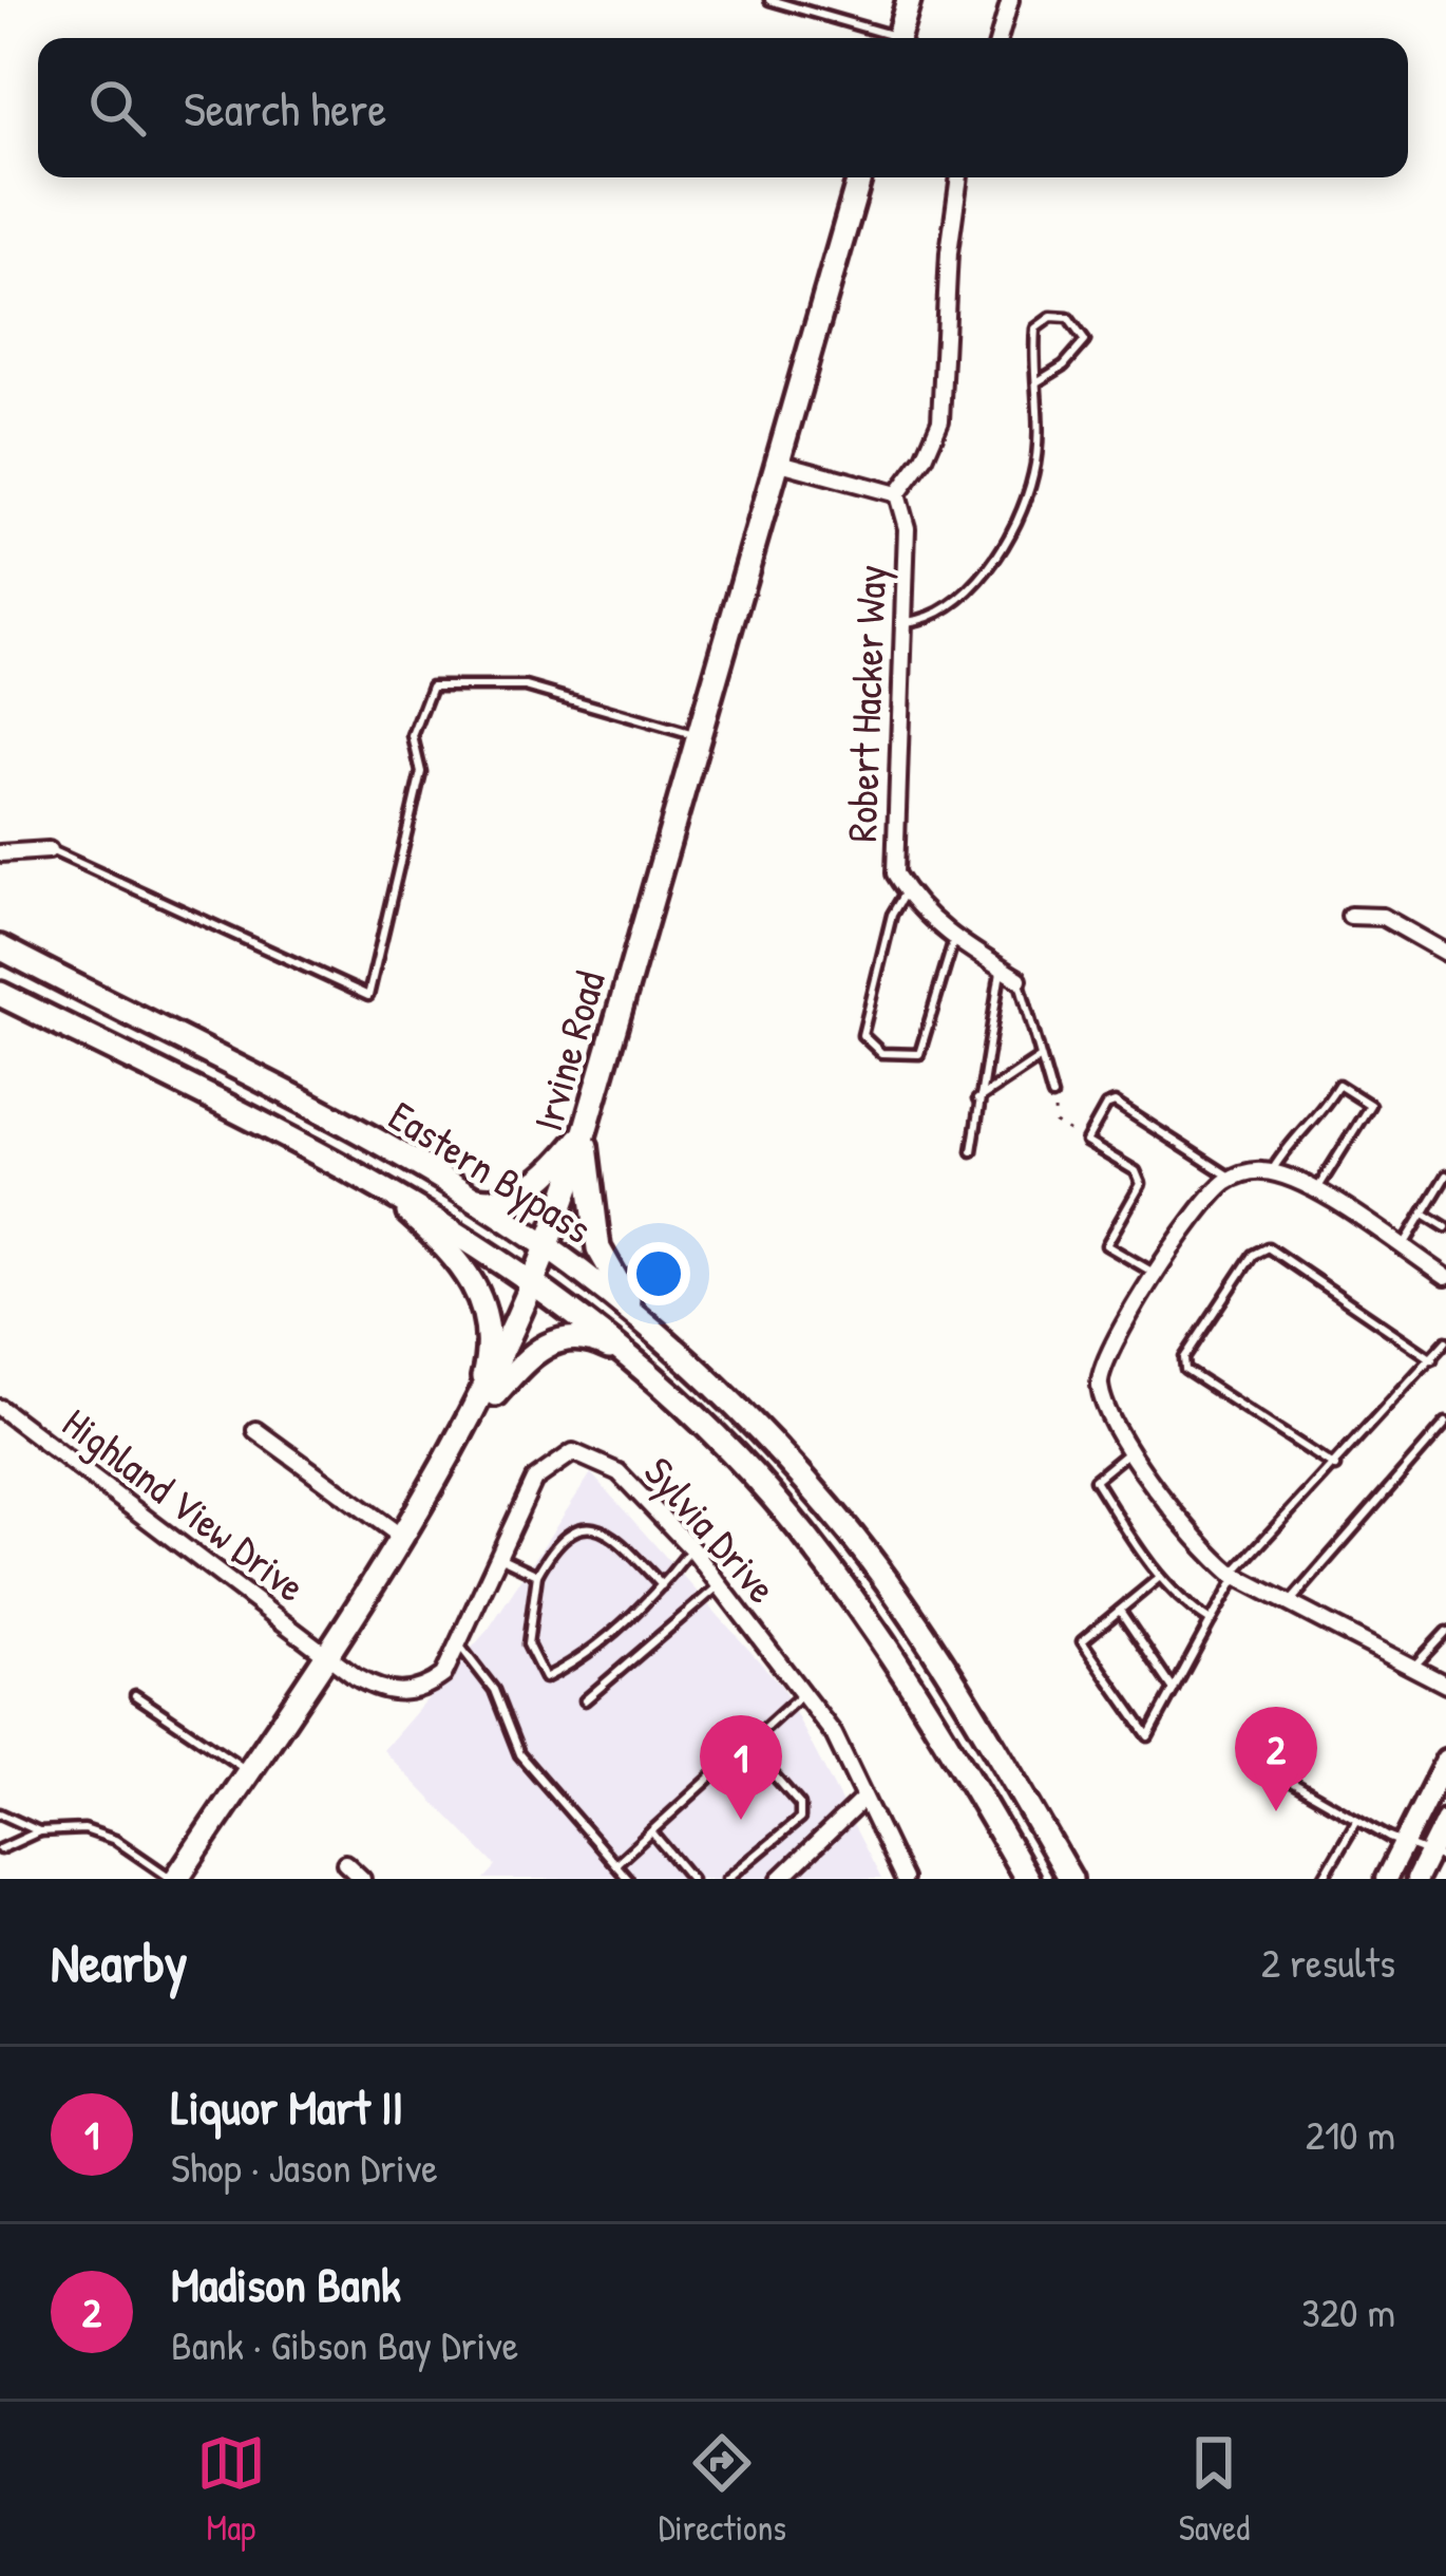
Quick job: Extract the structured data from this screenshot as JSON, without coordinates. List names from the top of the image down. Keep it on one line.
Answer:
{"streets":{"main road":["Irvine Road","Eastern Bypass"],"street":["Robert Hacker Way","Highland View Drive","Sylvia Drive"]},"crossings":[["Irvine Road","Eastern Bypass"],["Irvine Road","Highland View Drive"],["Irvine Road","Sylvia Drive"],["Highland View Drive","Sylvia Drive"]],"page":{"search":"Search here","pins":["2","1"],"heading":["Nearby","2 results"],"list":[{"mark":"1","name":"Liquor Mart II","note":"Shop · Jason Drive","value":"210 m"},{"mark":"2","name":"Madison Bank","note":"Bank · Gibson Bay Drive","value":"320 m"}],"nav":["Map","Directions","Saved"]}}
